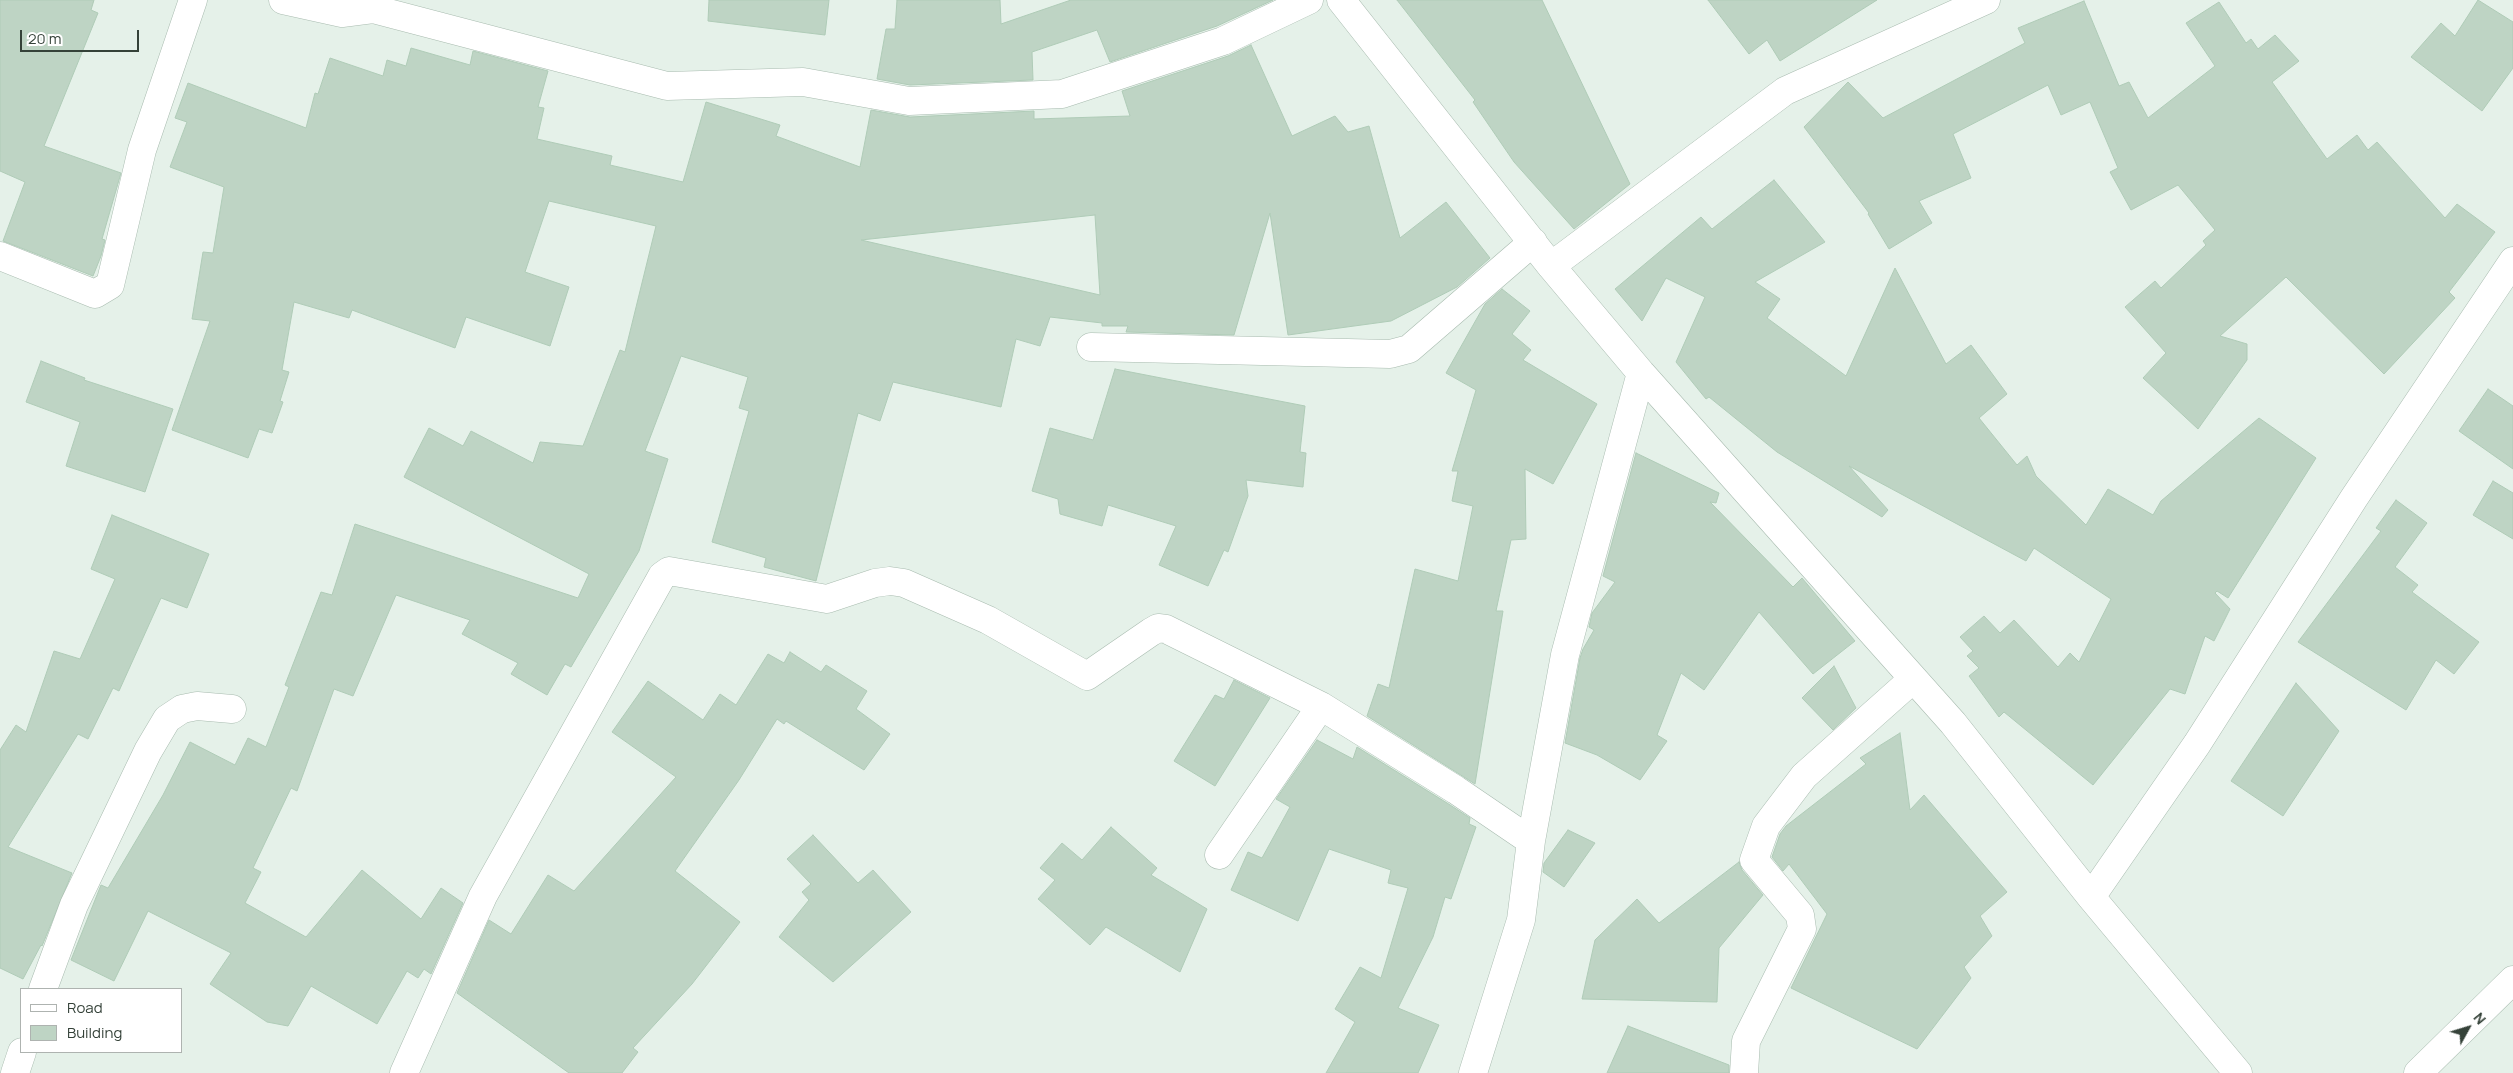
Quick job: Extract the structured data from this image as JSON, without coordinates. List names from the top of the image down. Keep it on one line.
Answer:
{"legend":["Road","Building"],"scale_bar":"20 m","north":"top right"}
